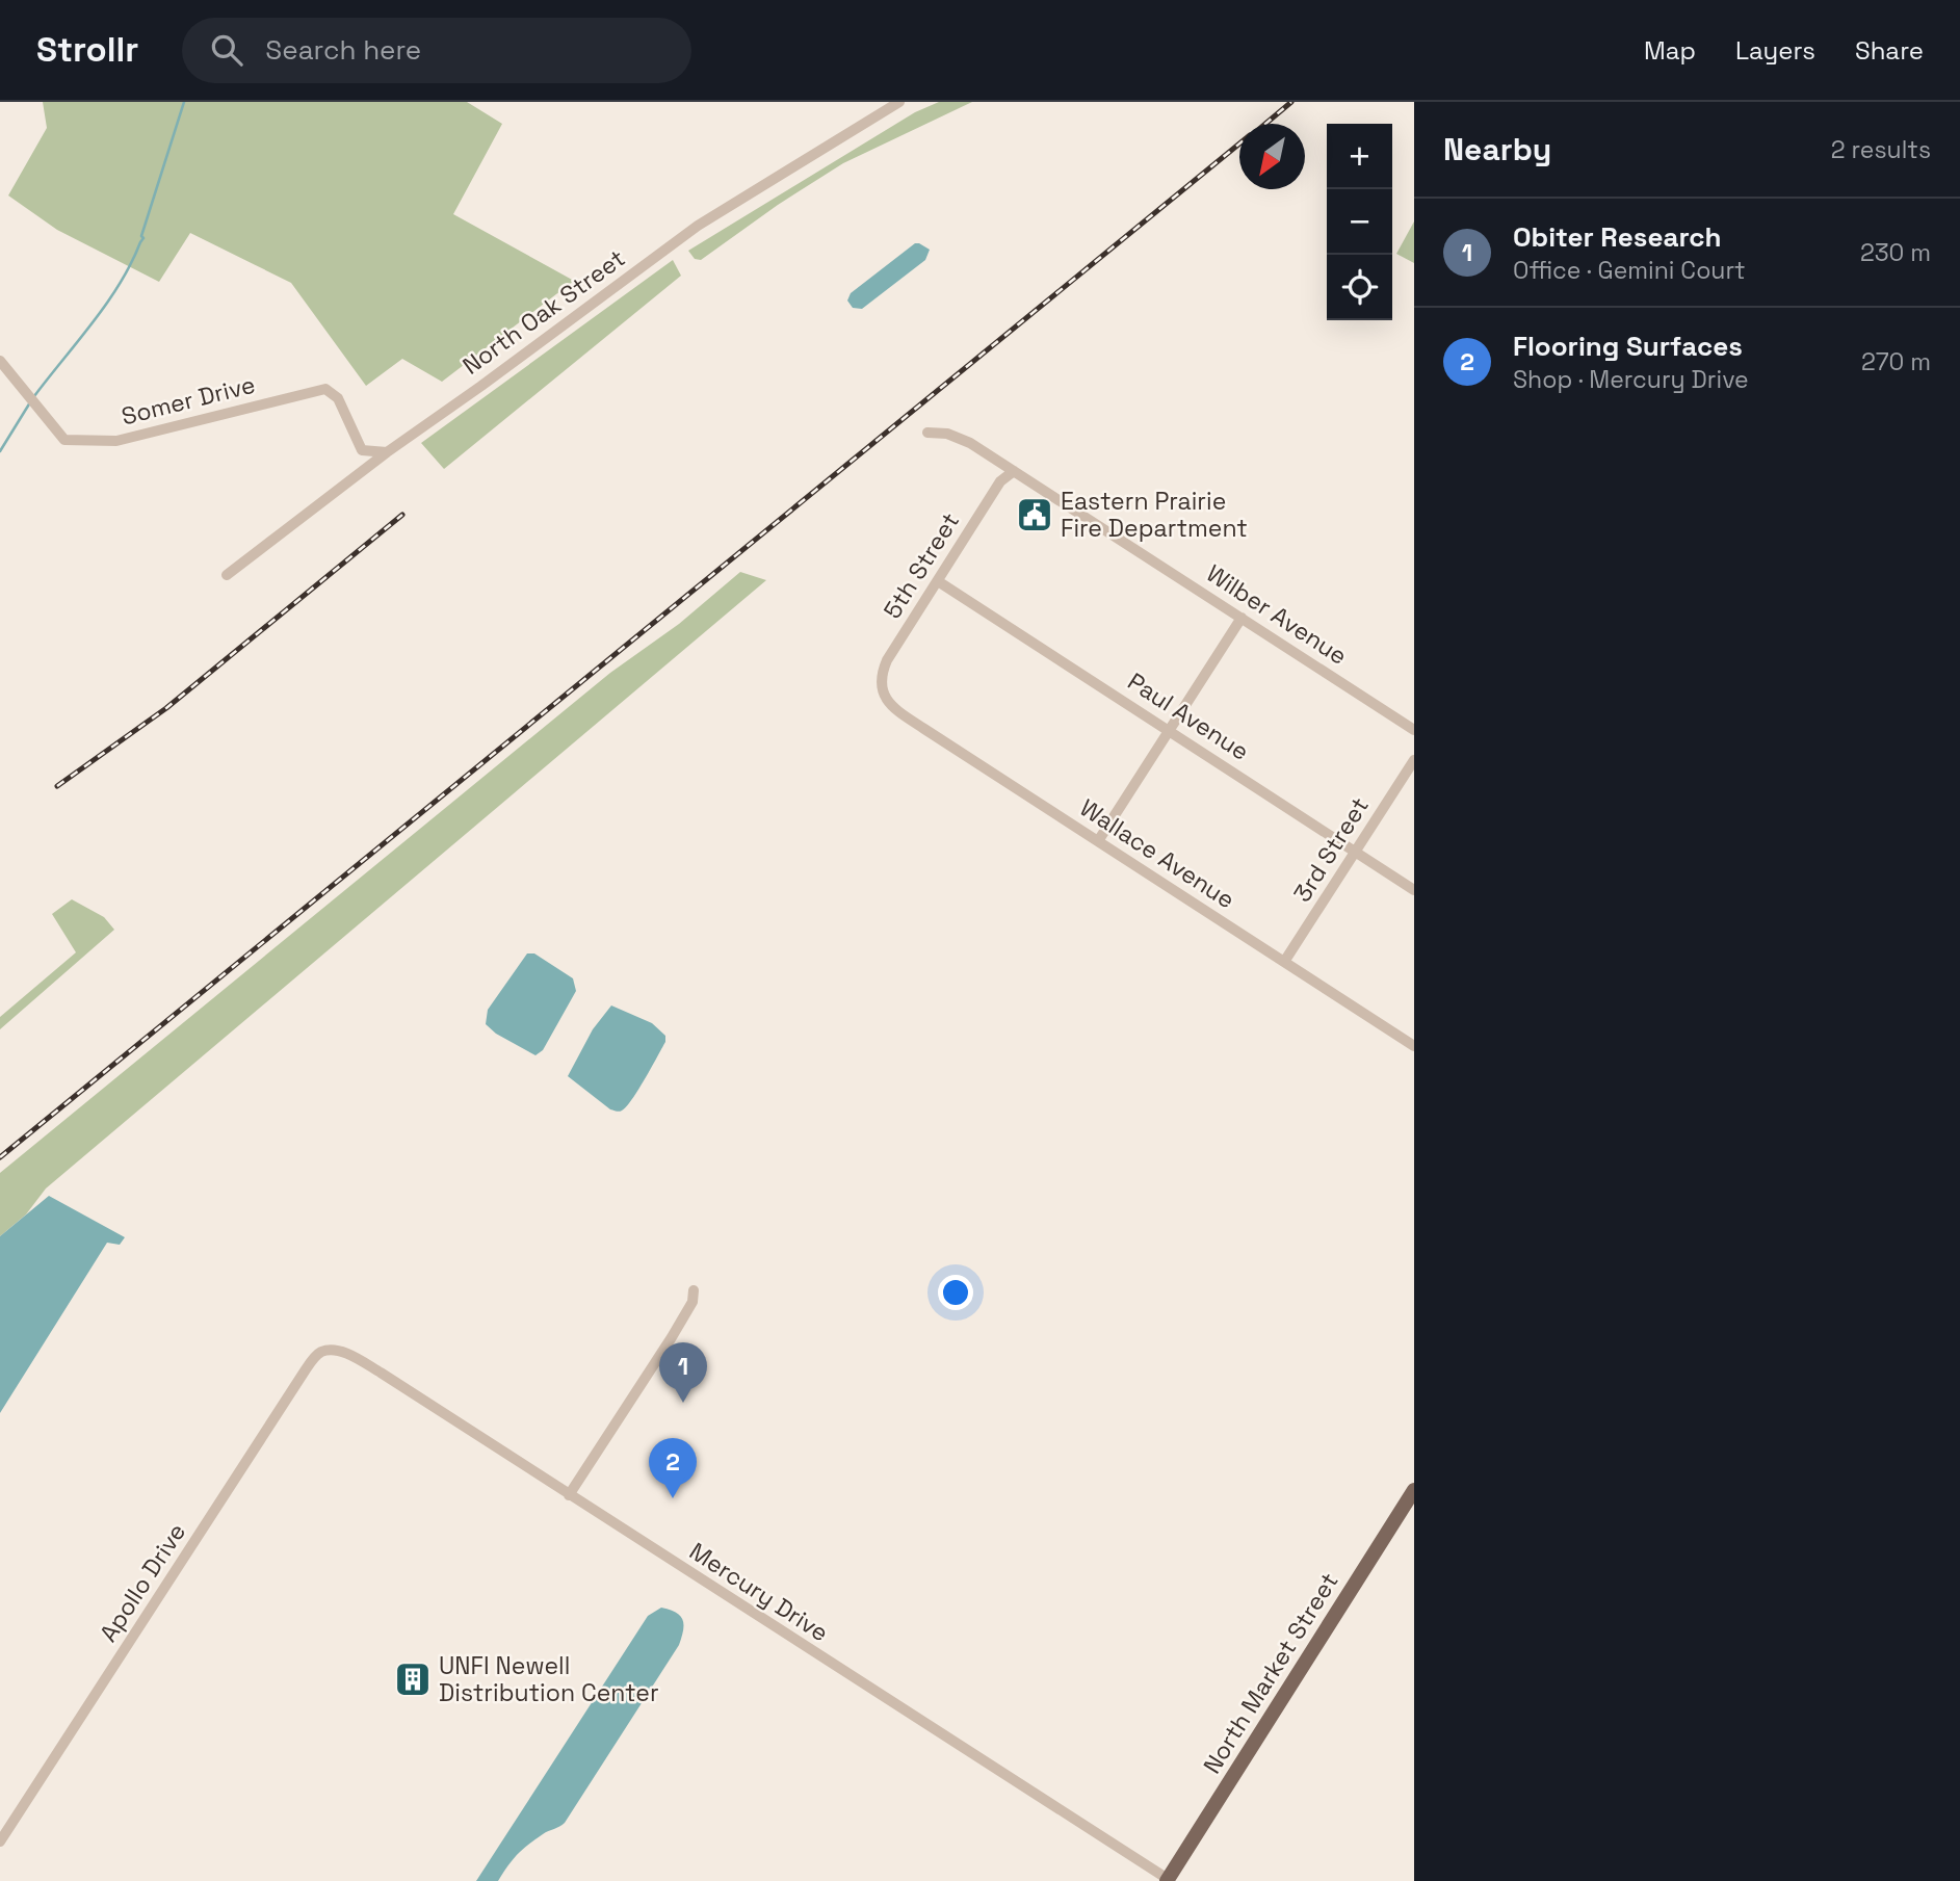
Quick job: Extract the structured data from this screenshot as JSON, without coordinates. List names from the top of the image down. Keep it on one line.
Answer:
{"streets":{"main road":["North Market Street"],"street":["North Oak Street","Somer Drive","5th Street","Wilber Avenue","Paul Avenue","3rd Street","Wallace Avenue","Apollo Drive","Mercury Drive"]},"crossings":[["North Oak Street","Somer Drive"],["5th Street","Wilber Avenue"],["5th Street","Paul Avenue"],["5th Street","Wallace Avenue"],["Paul Avenue","3rd Street"],["3rd Street","Wallace Avenue"],["Apollo Drive","Mercury Drive"],["Mercury Drive","North Market Street"]],"places":{"public building":["Eastern Prairie Fire Department"],"building":["UNFI Newell Distribution Center"]},"north":"bottom left","page":{"header":"Strollr","search":"Search here","nav":["Map","Layers","Share"],"heading":["Nearby","2 results"],"map_buttons":["+","−"],"list":[{"mark":"1","name":"Obiter Research","note":"Office · Gemini Court","value":"230 m"},{"mark":"2","name":"Flooring Surfaces","note":"Shop · Mercury Drive","value":"270 m"}],"pins":["1","2"]}}
